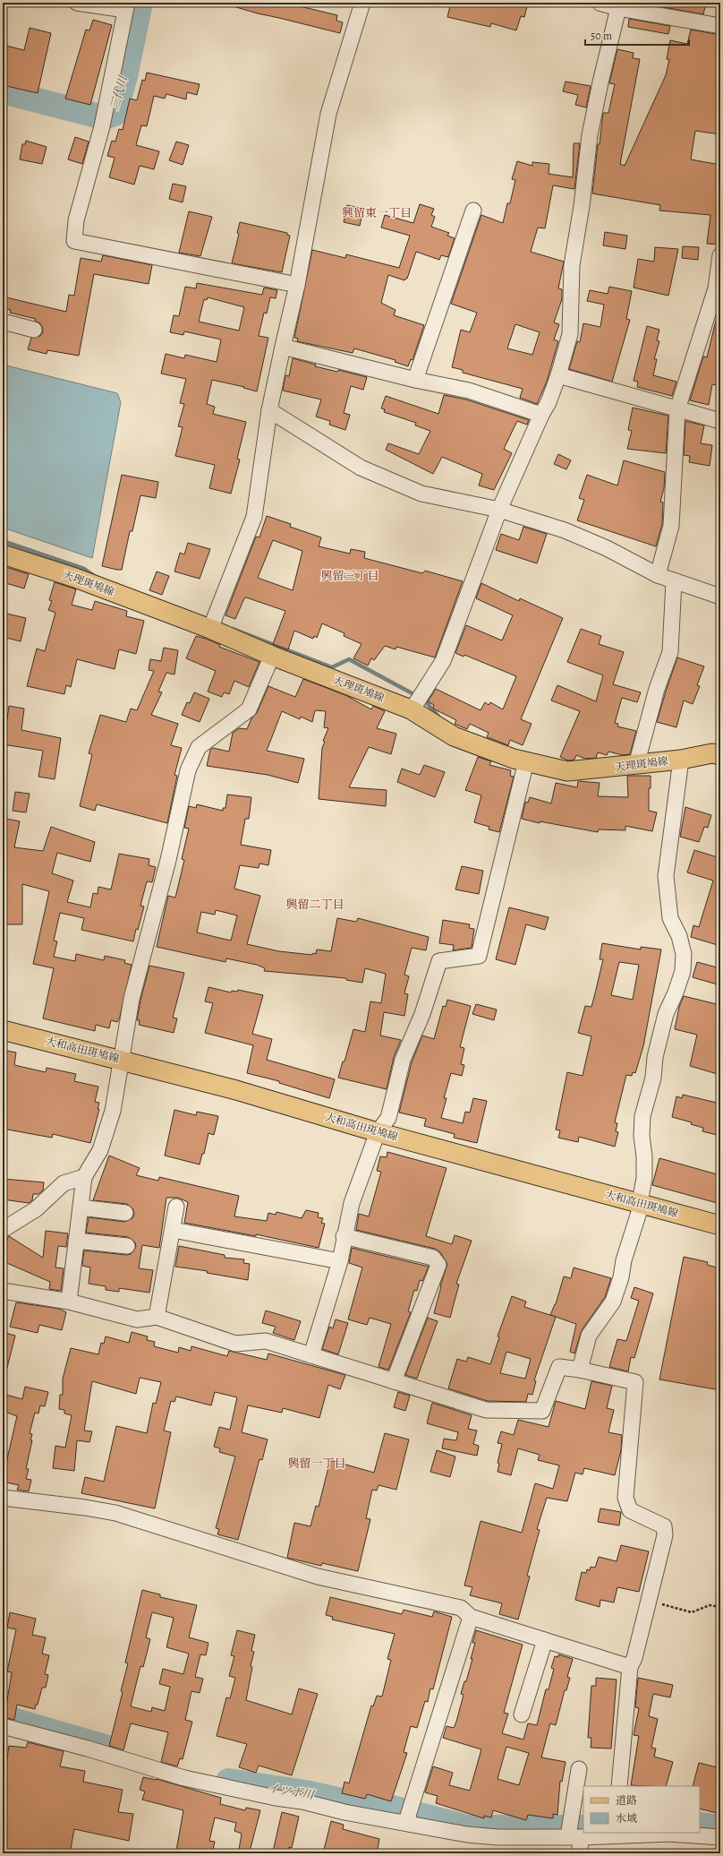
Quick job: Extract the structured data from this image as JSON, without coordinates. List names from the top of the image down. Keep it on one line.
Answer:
{"streets":{"main road":["天理斑鳩線","大和高田斑鳩線"]},"districts":["興留東一丁目","興留三丁目","興留二丁目","興留一丁目"],"water":["三代川","イツボ川"],"legend":["道路","水域"],"scale_bar":"50 m"}
